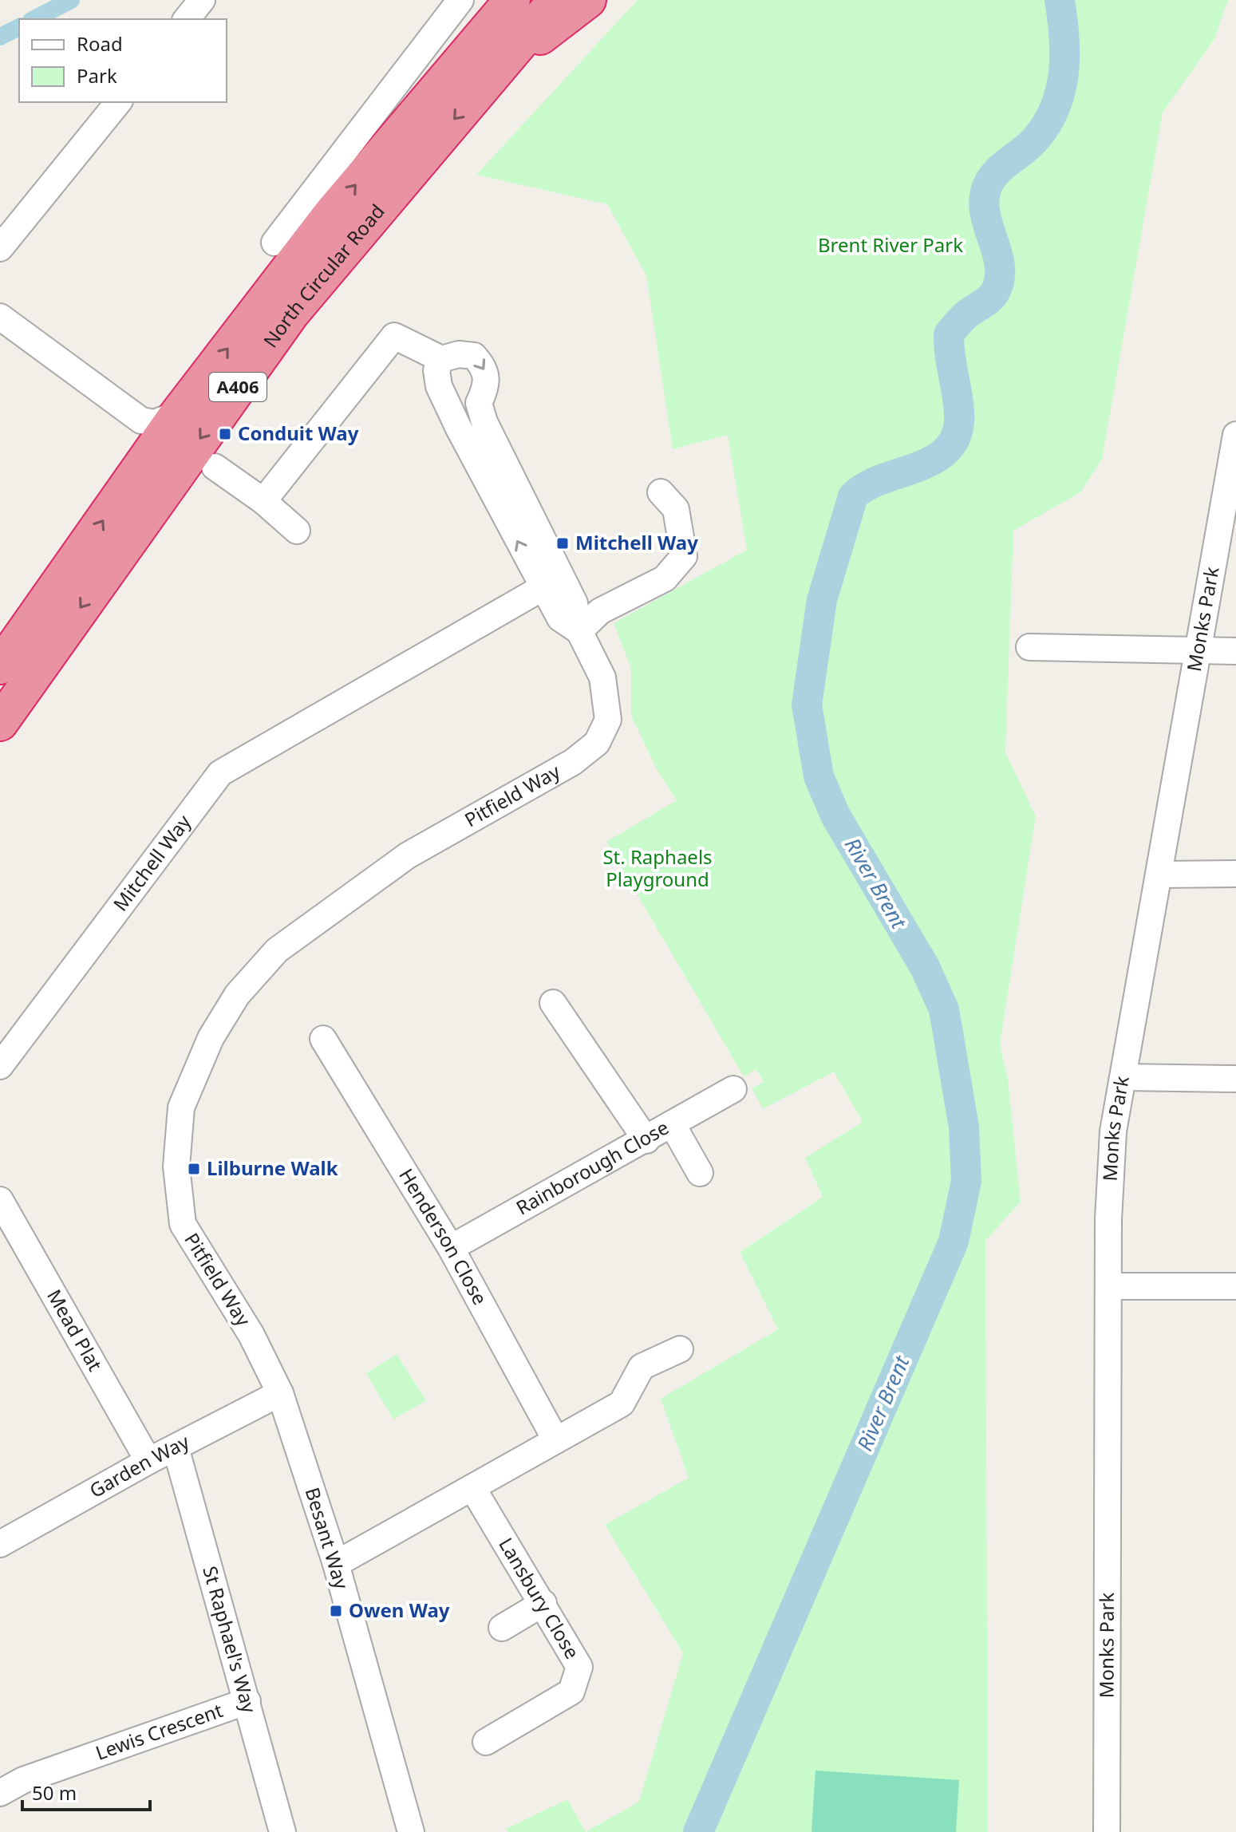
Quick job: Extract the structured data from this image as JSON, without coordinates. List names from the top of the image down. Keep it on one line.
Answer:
{"streets":{"highway":["North Circular Road","A406"],"street":["Monks Park","Pitfield Way","Mitchell Way","Rainborough Close","Henderson Close","Mead Plat","Garden Way","Besant Way","Lansbury Close","St Raphael's Way","Lewis Crescent"]},"crossings":[["Pitfield Way","Mitchell Way"],["Pitfield Way","Garden Way"],["Pitfield Way","Besant Way"],["Rainborough Close","Henderson Close"],["Mead Plat","Garden Way"],["Garden Way","Besant Way"],["Garden Way","St Raphael's Way"],["St Raphael's Way","Lewis Crescent"]],"water":["River Brent"],"parks":["Brent River Park","St. Raphaels Playground"],"places":{"transit":["Conduit Way","Mitchell Way","Lilburne Walk","Owen Way"]},"legend":["Road","Park"],"scale_bar":"50 m"}
